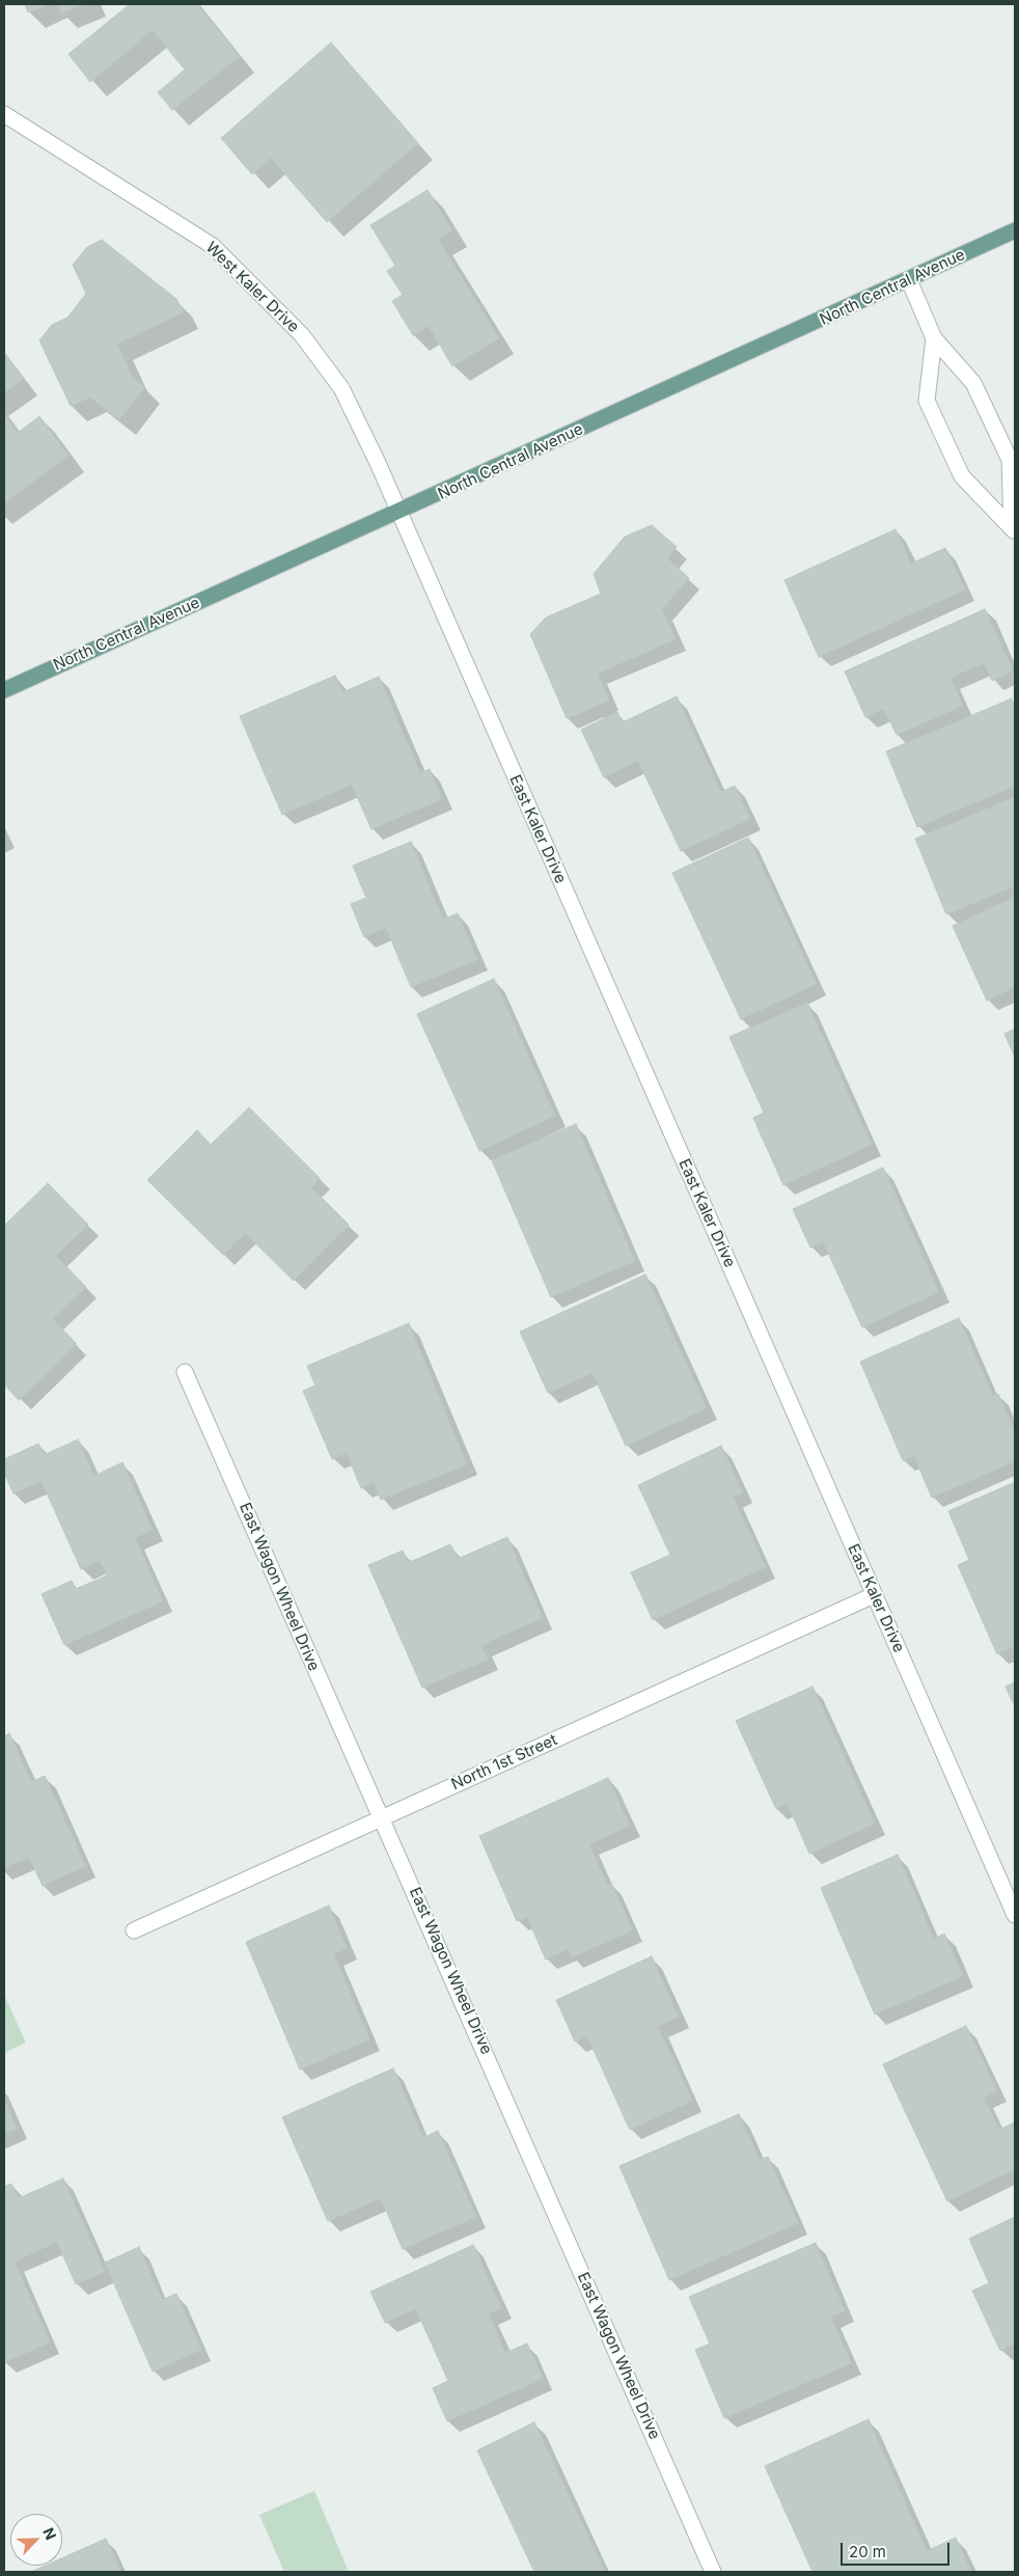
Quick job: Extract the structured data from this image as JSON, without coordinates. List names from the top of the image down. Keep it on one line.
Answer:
{"streets":{"main road":["North Central Avenue"],"street":["West Kaler Drive","East Kaler Drive","East Wagon Wheel Drive","North 1st Street"]},"crossings":[["West Kaler Drive","North Central Avenue"],["West Kaler Drive","East Kaler Drive"],["North Central Avenue","East Kaler Drive"],["East Kaler Drive","North 1st Street"],["East Wagon Wheel Drive","North 1st Street"]],"scale_bar":"20 m","north":"top right"}
